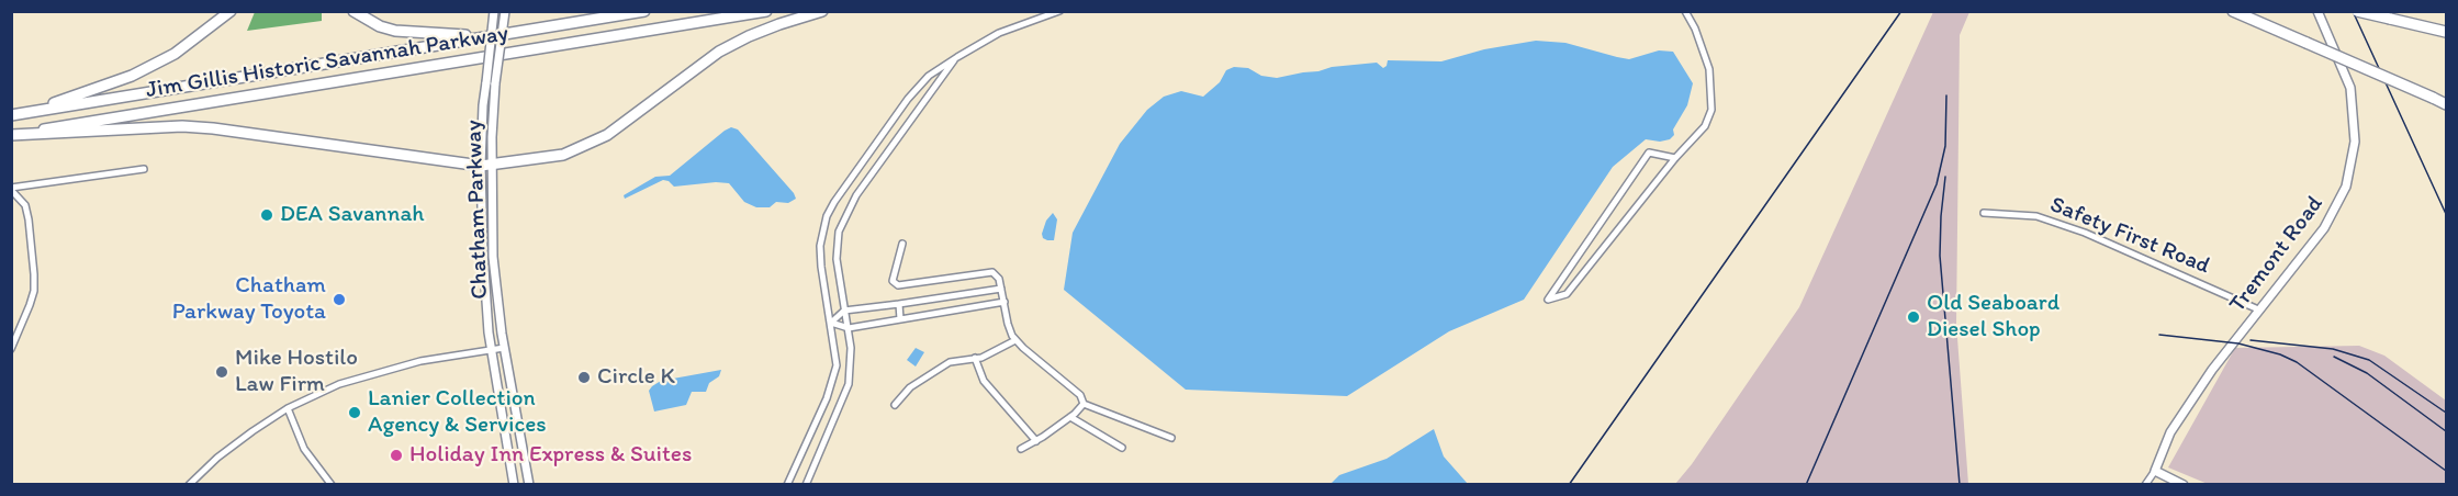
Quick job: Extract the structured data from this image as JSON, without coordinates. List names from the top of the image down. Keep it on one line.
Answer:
{"streets":{"highway":["Jim Gillis Historic Savannah Parkway"],"main road":["Chatham Parkway","Tremont Road"],"street":["Safety First Road"]},"crossings":[["Safety First Road","Tremont Road"]],"places":["DEA Savannah","Chatham Parkway Toyota","Old Seaboard Diesel Shop","Mike Hostilo Law Firm","Circle K","Lanier Collection Agency & Services","Holiday Inn Express & Suites"]}
